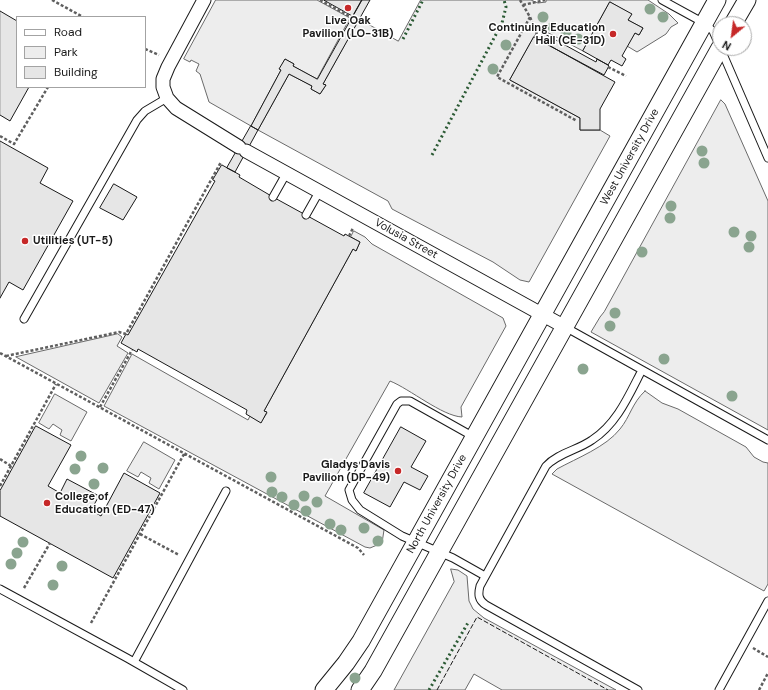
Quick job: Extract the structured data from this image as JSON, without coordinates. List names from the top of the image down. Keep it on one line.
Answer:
{"streets":{"street":["West University Drive","Volusia Street","North University Drive"]},"crossings":[["West University Drive","Volusia Street"],["West University Drive","North University Drive"],["Volusia Street","North University Drive"]],"places":["Live Oak Pavilion (LO-31B)","Continuing Education Hall (CE-31D)","Utilities (UT-5)","Gladys Davis Pavilion (DP-49)","College of Education (ED-47)"],"legend":["Road","Park","Building"],"north":"bottom left"}
